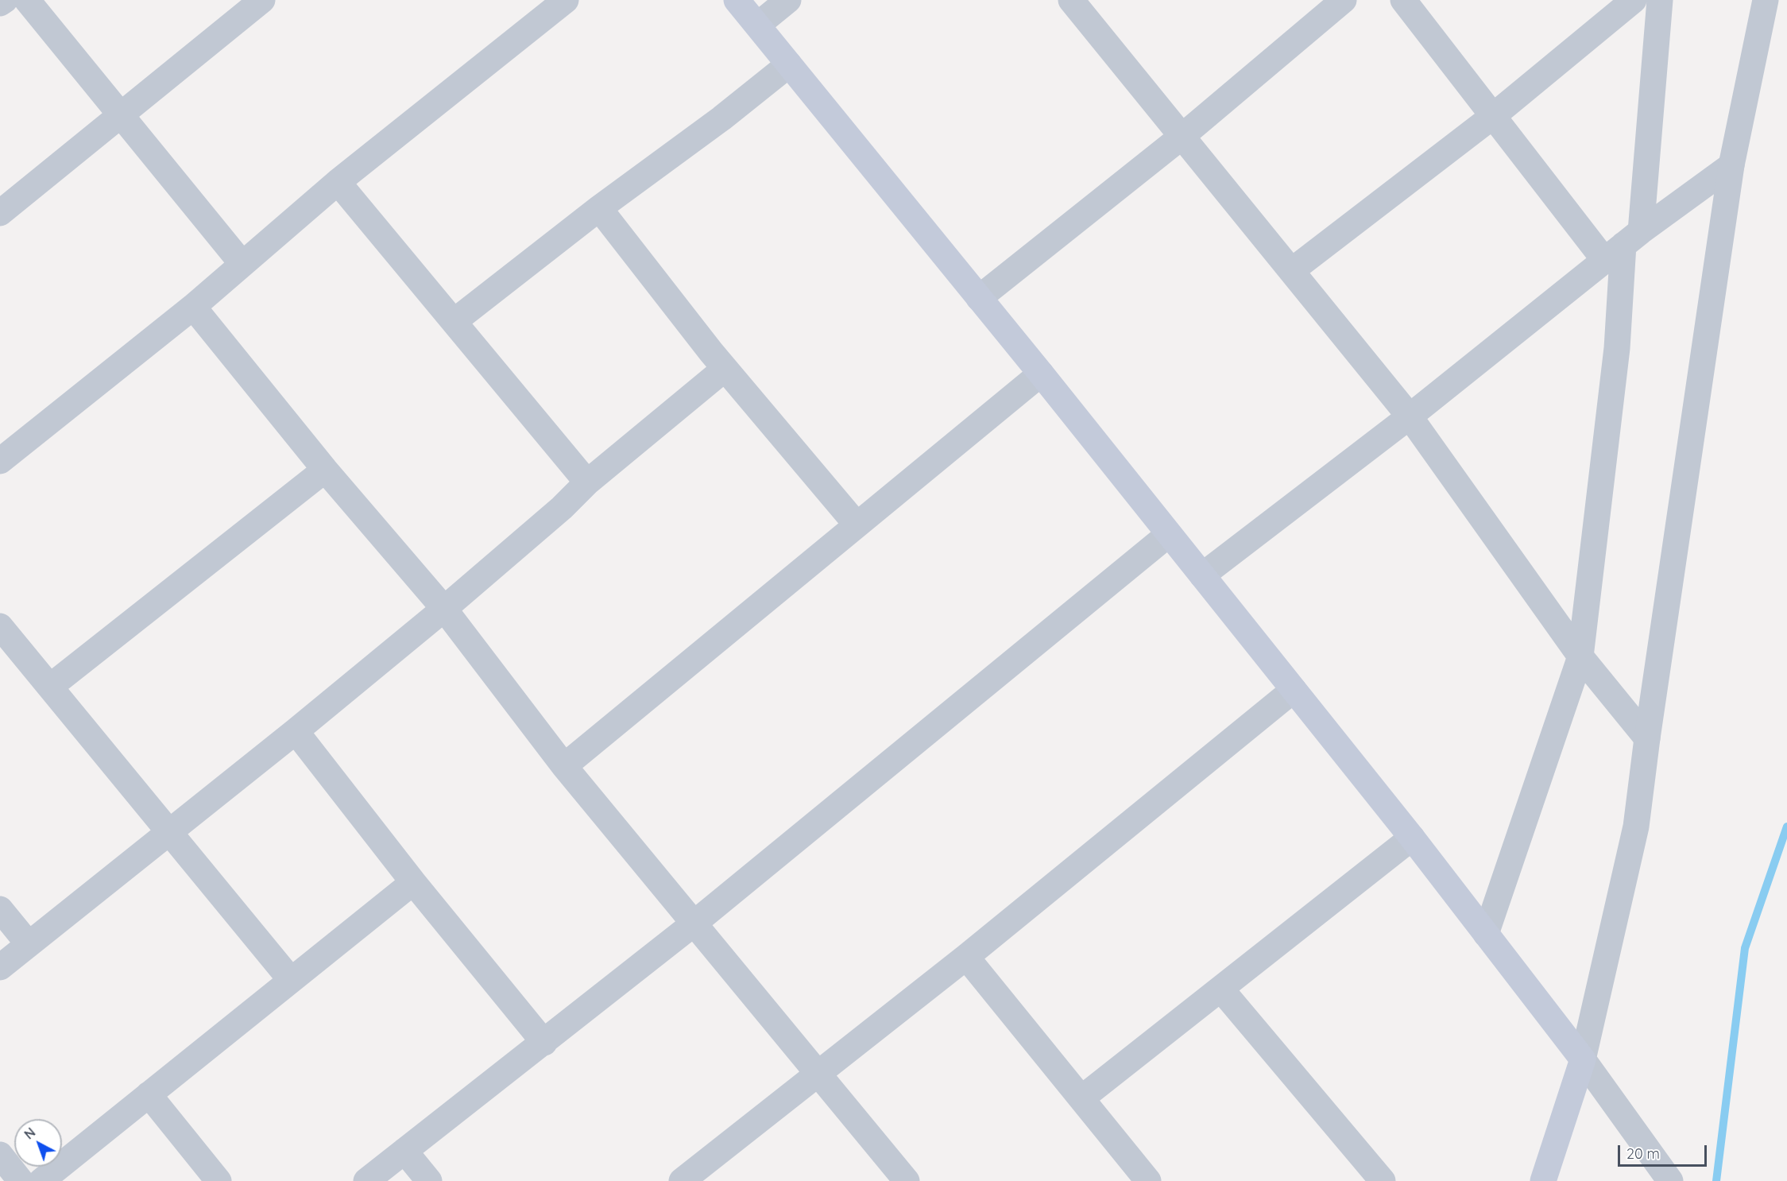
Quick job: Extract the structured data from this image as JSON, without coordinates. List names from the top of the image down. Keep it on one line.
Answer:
{"scale_bar":"20 m","north":"top left"}
